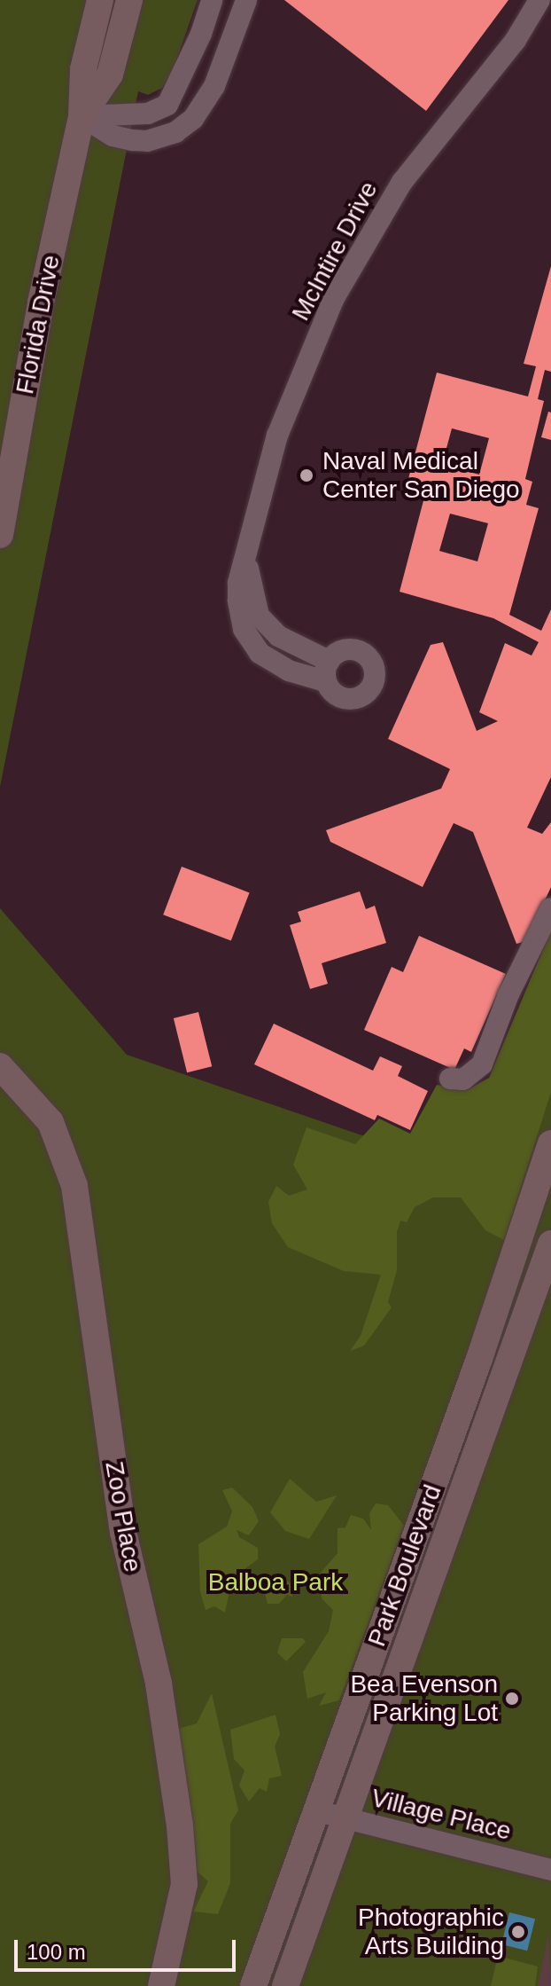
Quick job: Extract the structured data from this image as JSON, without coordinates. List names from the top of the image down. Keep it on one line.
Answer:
{"streets":{"main road":["Florida Drive","Zoo Place","Park Boulevard"],"street":["McIntire Drive","Village Place"]},"crossings":[["Park Boulevard","Village Place"]],"parks":["Balboa Park"],"places":["Naval Medical Center San Diego","Bea Evenson Parking Lot","Photographic Arts Building"],"scale_bar":"100 m"}
